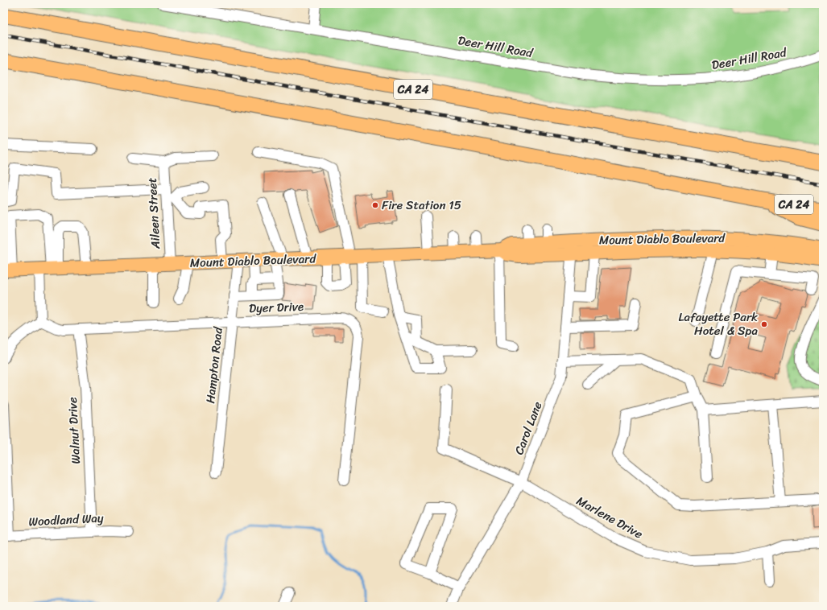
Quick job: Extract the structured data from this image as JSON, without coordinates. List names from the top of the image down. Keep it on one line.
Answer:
{"streets":{"highway":["CA 24"],"main road":["Mount Diablo Boulevard"],"street":["Deer Hill Road","Aileen Street","Dyer Drive","Hampton Road","Carol Lane","Walnut Drive","Marlene Drive","Woodland Way"]},"crossings":[["Aileen Street","Mount Diablo Boulevard"],["Mount Diablo Boulevard","Hampton Road"],["Mount Diablo Boulevard","Carol Lane"],["Dyer Drive","Hampton Road"],["Dyer Drive","Walnut Drive"],["Carol Lane","Marlene Drive"],["Walnut Drive","Woodland Way"]],"places":["Fire Station 15","Lafayette Park Hotel & Spa"]}
